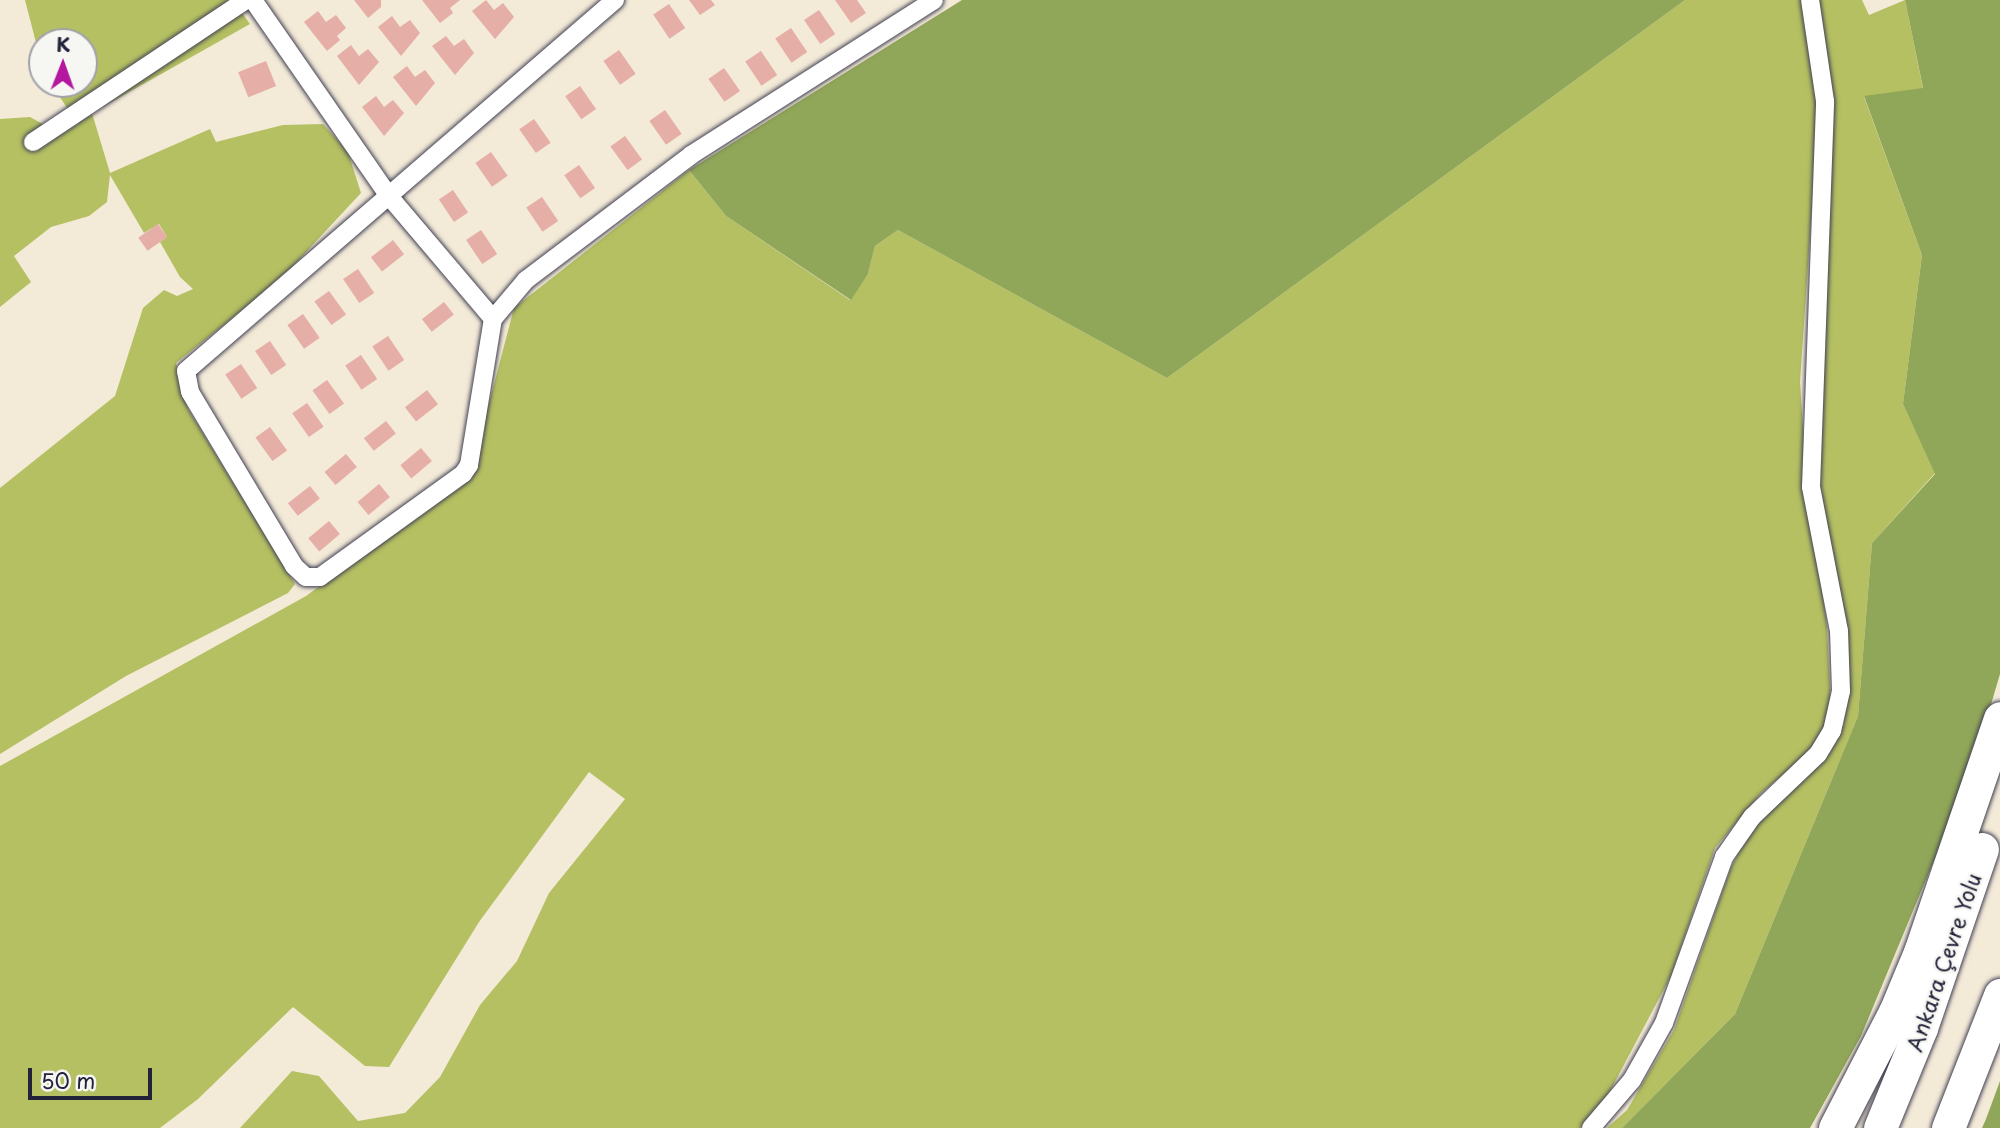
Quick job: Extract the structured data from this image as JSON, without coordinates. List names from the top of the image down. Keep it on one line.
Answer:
{"streets":{"highway":["Ankara Çevre Yolu"]},"scale_bar":"50 m","north":"top"}
